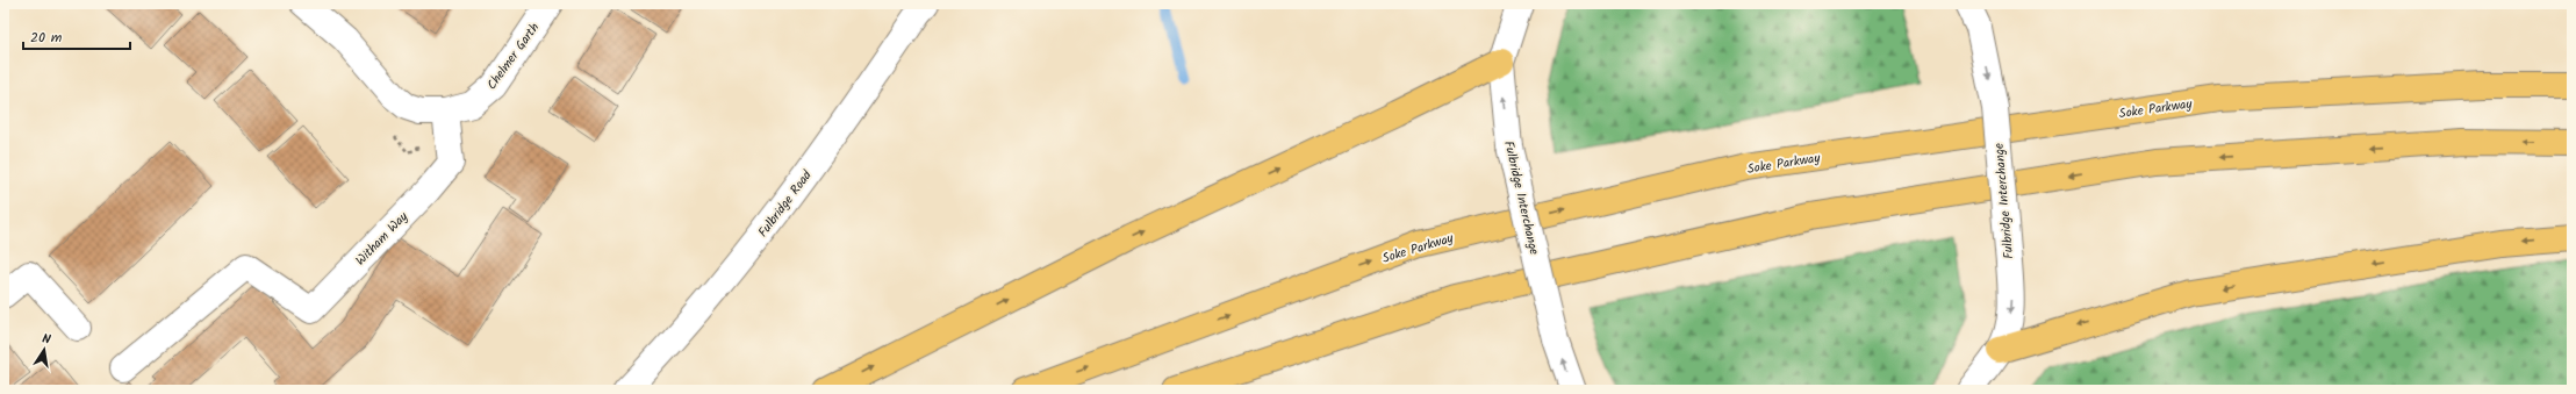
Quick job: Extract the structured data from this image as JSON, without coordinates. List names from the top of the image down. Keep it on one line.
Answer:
{"streets":{"highway":["Soke Parkway"],"street":["Chelmer Garth","Fulbridge Interchange","Fulbridge Road","Witham Way"]},"crossings":[["Chelmer Garth","Witham Way"]],"scale_bar":"20 m","north":"top"}
